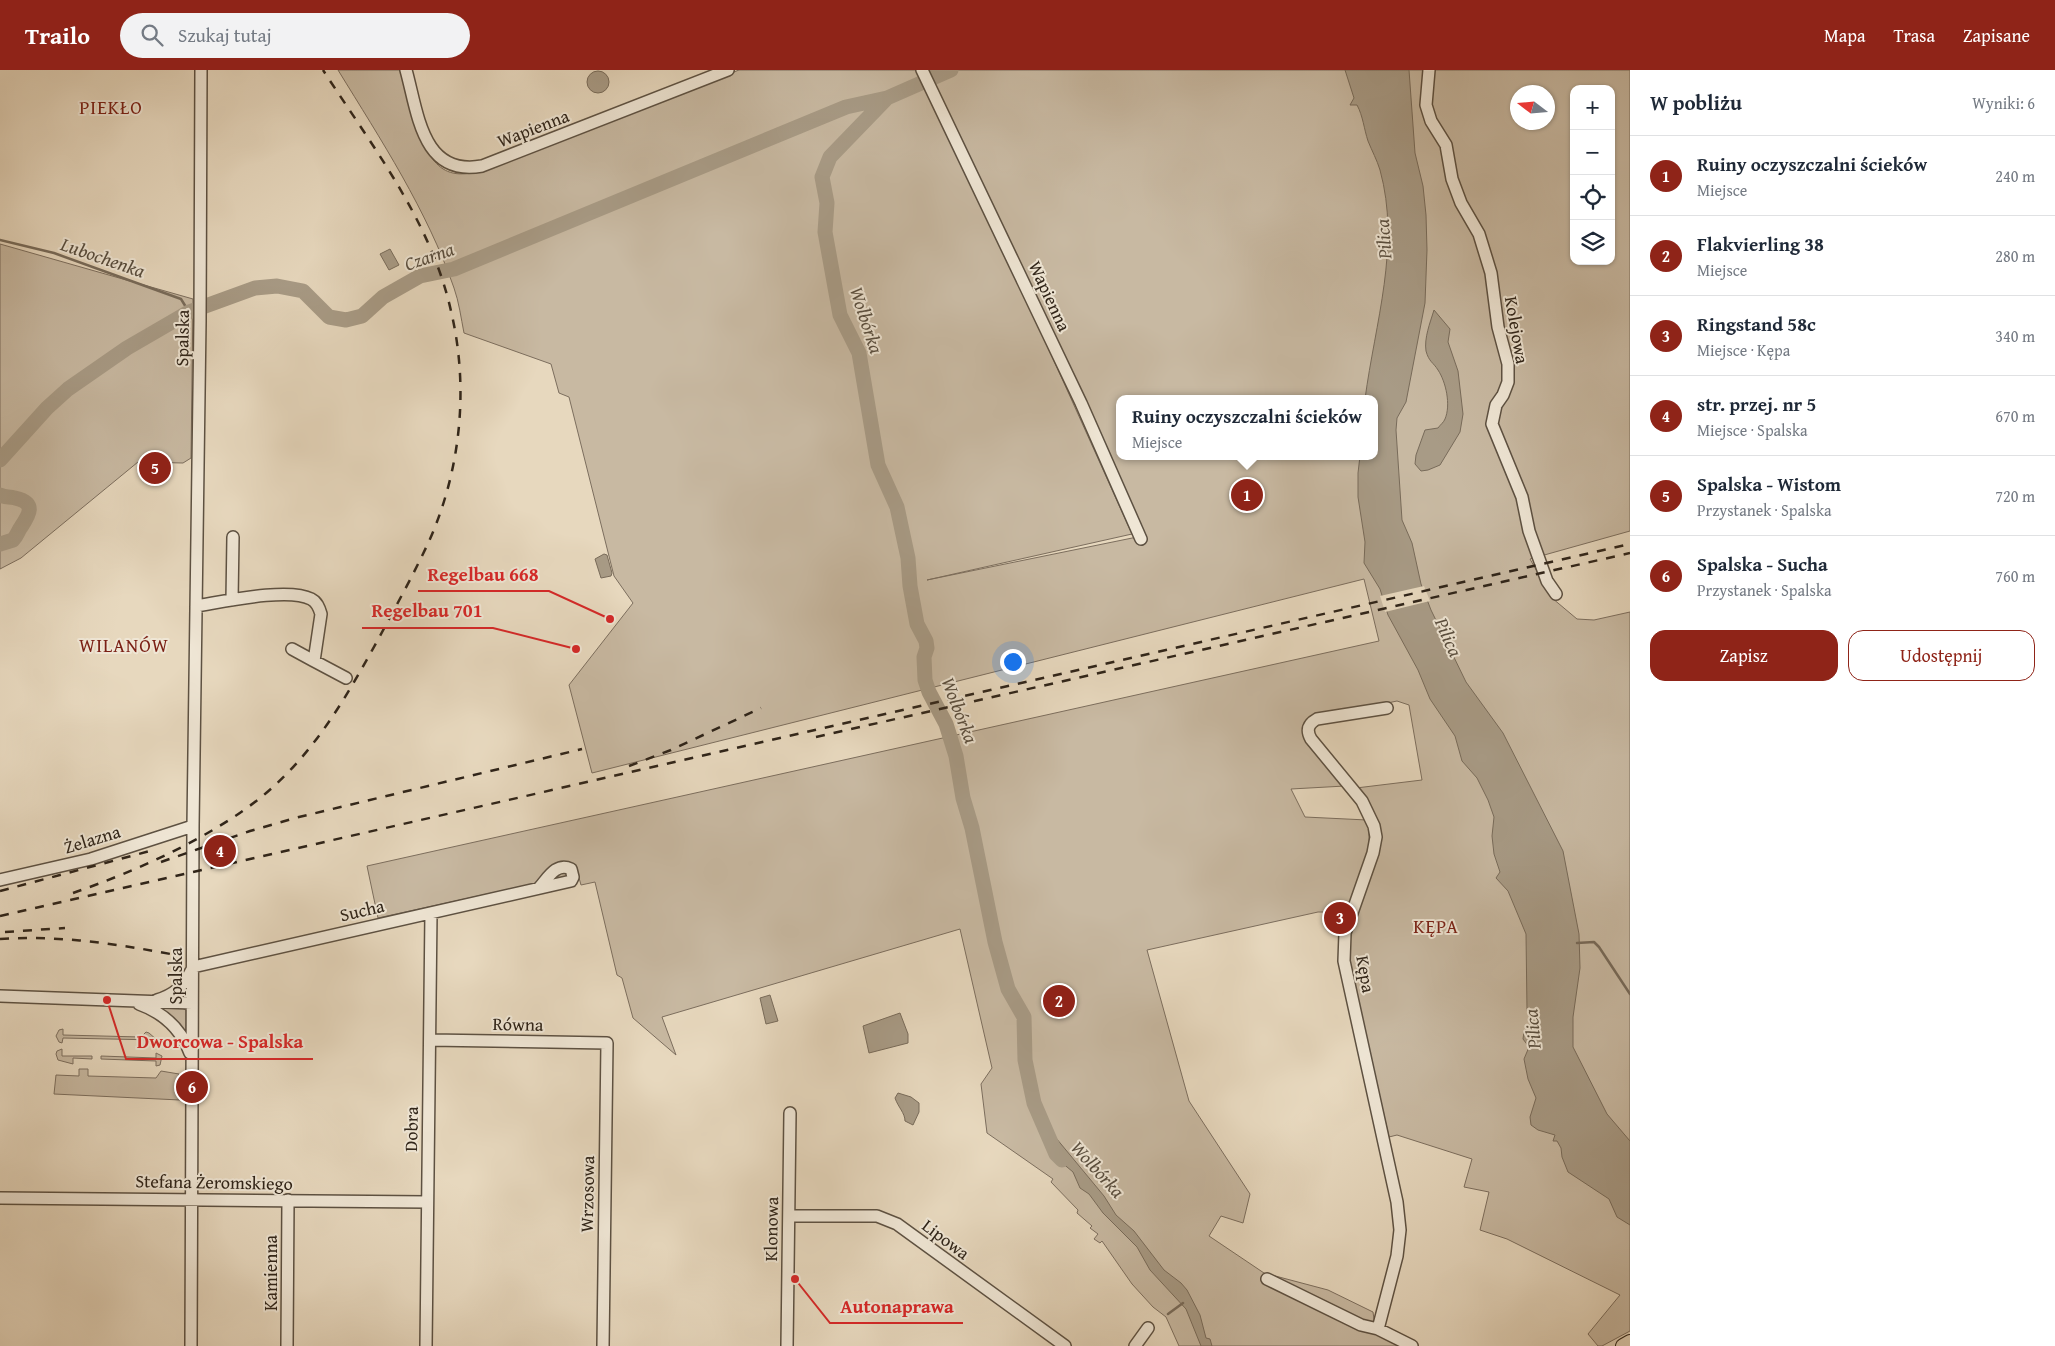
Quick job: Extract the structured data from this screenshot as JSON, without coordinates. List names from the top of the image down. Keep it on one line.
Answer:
{"streets":{"street":["Wapienna","Kolejowa","Spalska","Żelazna","Sucha","Kępa","Równa","Dobra","Stefana Żeromskiego","Wrzosowa","Klonowa","Lipowa","Kamienna"]},"crossings":[["Spalska","Żelazna"],["Spalska","Sucha"],["Spalska","Stefana Żeromskiego"],["Sucha","Dobra"],["Równa","Dobra"],["Równa","Wrzosowa"],["Dobra","Stefana Żeromskiego"],["Stefana Żeromskiego","Kamienna"],["Klonowa","Lipowa"]],"districts":["PIEKŁO","WILANÓW","KĘPA"],"water":["Pilica","Czarna","Lubochenka","Wolbórka"],"places":["Regelbau 668","Regelbau 701","Dworcowa - Spalska","Autonaprawa"],"north":"left","page":{"header":"Trailo","search":"Szukaj tutaj","nav":["Mapa","Trasa","Zapisane"],"heading":["W pobliżu","Wyniki: 6"],"map_buttons":["+","−"],"list":[{"mark":"1","name":"Ruiny oczyszczalni ścieków","note":"Miejsce","value":"240 m"},{"mark":"2","name":"Flakvierling 38","note":"Miejsce","value":"280 m"},{"mark":"3","name":"Ringstand 58c","note":"Miejsce · Kępa","value":"340 m"},{"mark":"4","name":"str. przej. nr 5","note":"Miejsce · Spalska","value":"670 m"},{"mark":"5","name":"Spalska - Wistom","note":"Przystanek · Spalska","value":"720 m"},{"mark":"6","name":"Spalska - Sucha","note":"Przystanek · Spalska","value":"760 m"}],"popup":["Ruiny oczyszczalni ścieków","Miejsce"],"pins":["5","1","4","3","2","6"],"buttons":["Zapisz","Udostępnij"]}}
